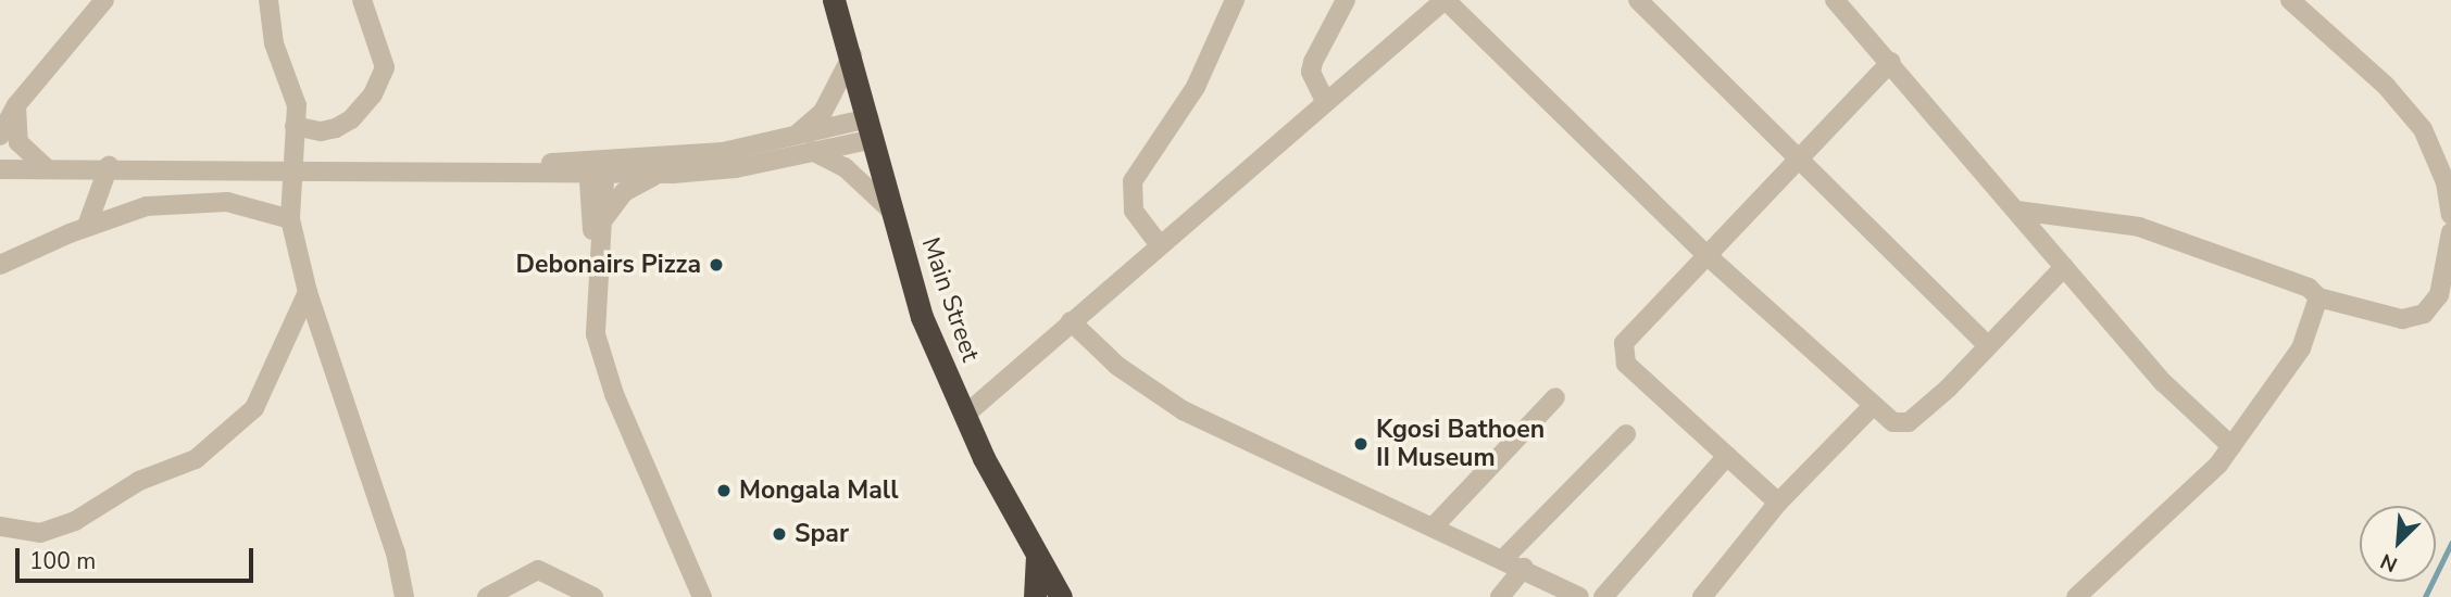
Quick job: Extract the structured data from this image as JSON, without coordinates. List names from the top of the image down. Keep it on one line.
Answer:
{"streets":{"highway":["Main Street"]},"places":["Debonairs Pizza","Kgosi Bathoen II Museum","Mongala Mall","Spar"],"scale_bar":"100 m","north":"bottom left"}
